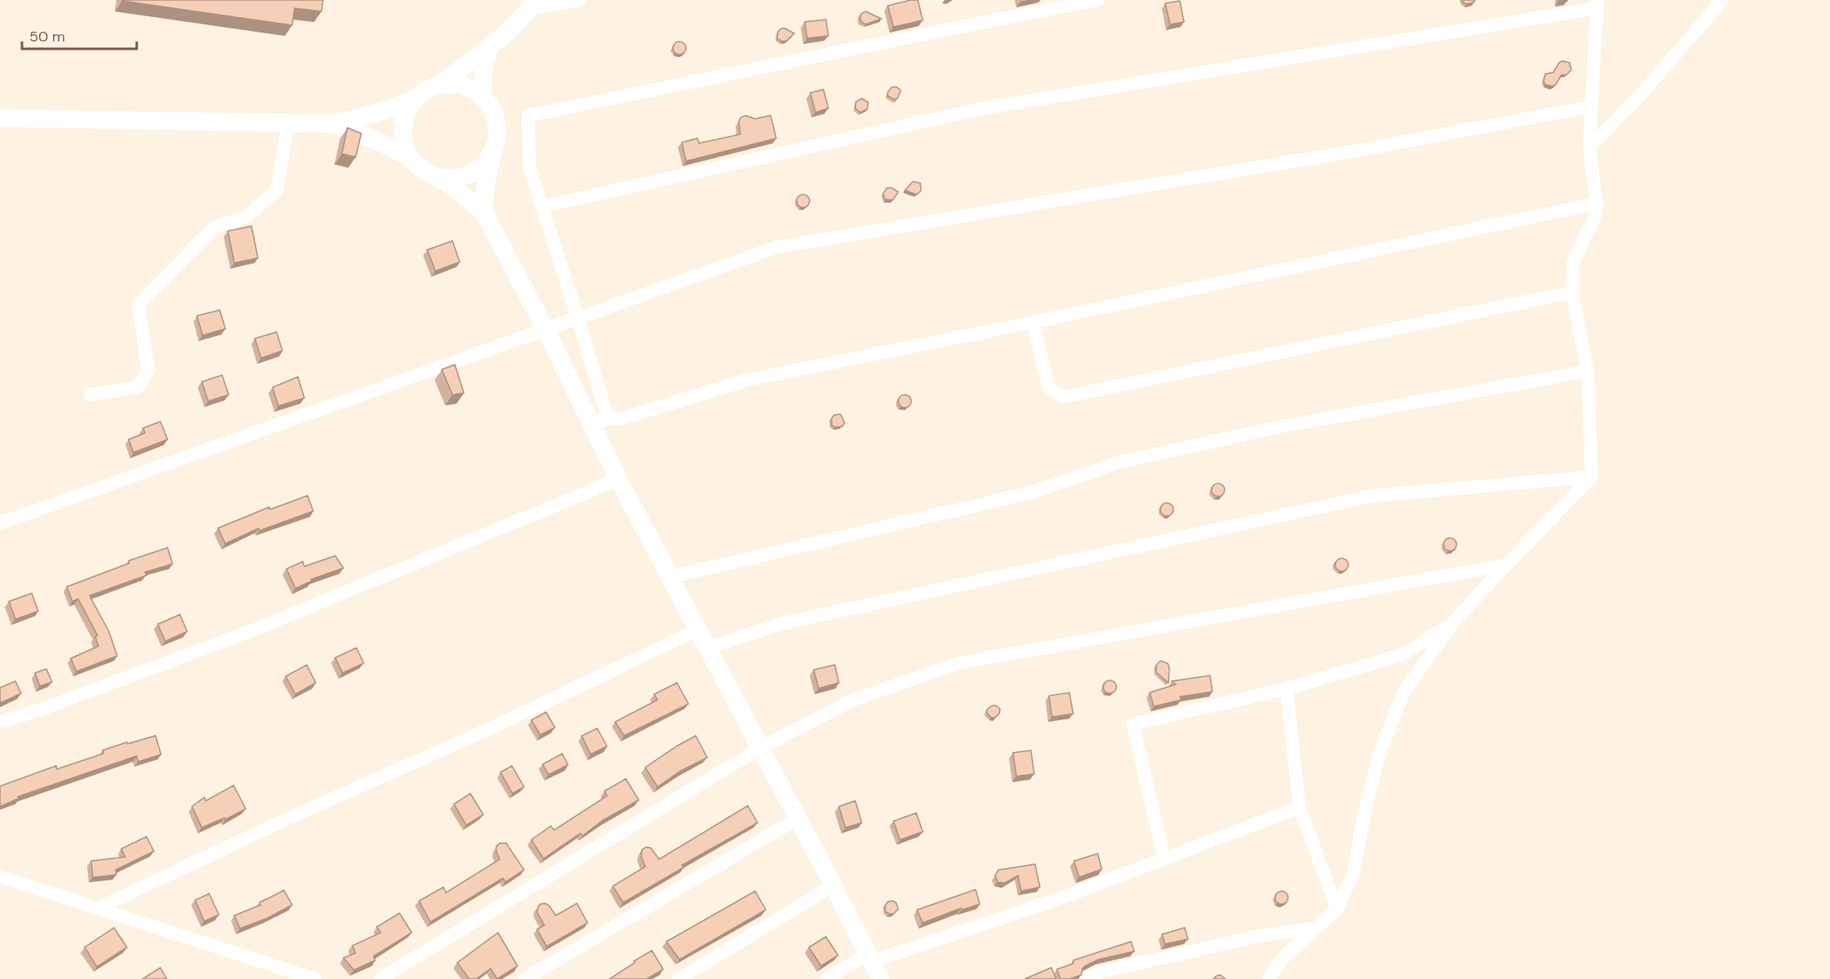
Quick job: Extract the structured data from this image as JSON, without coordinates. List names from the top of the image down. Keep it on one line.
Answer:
{"scale_bar":"50 m"}
